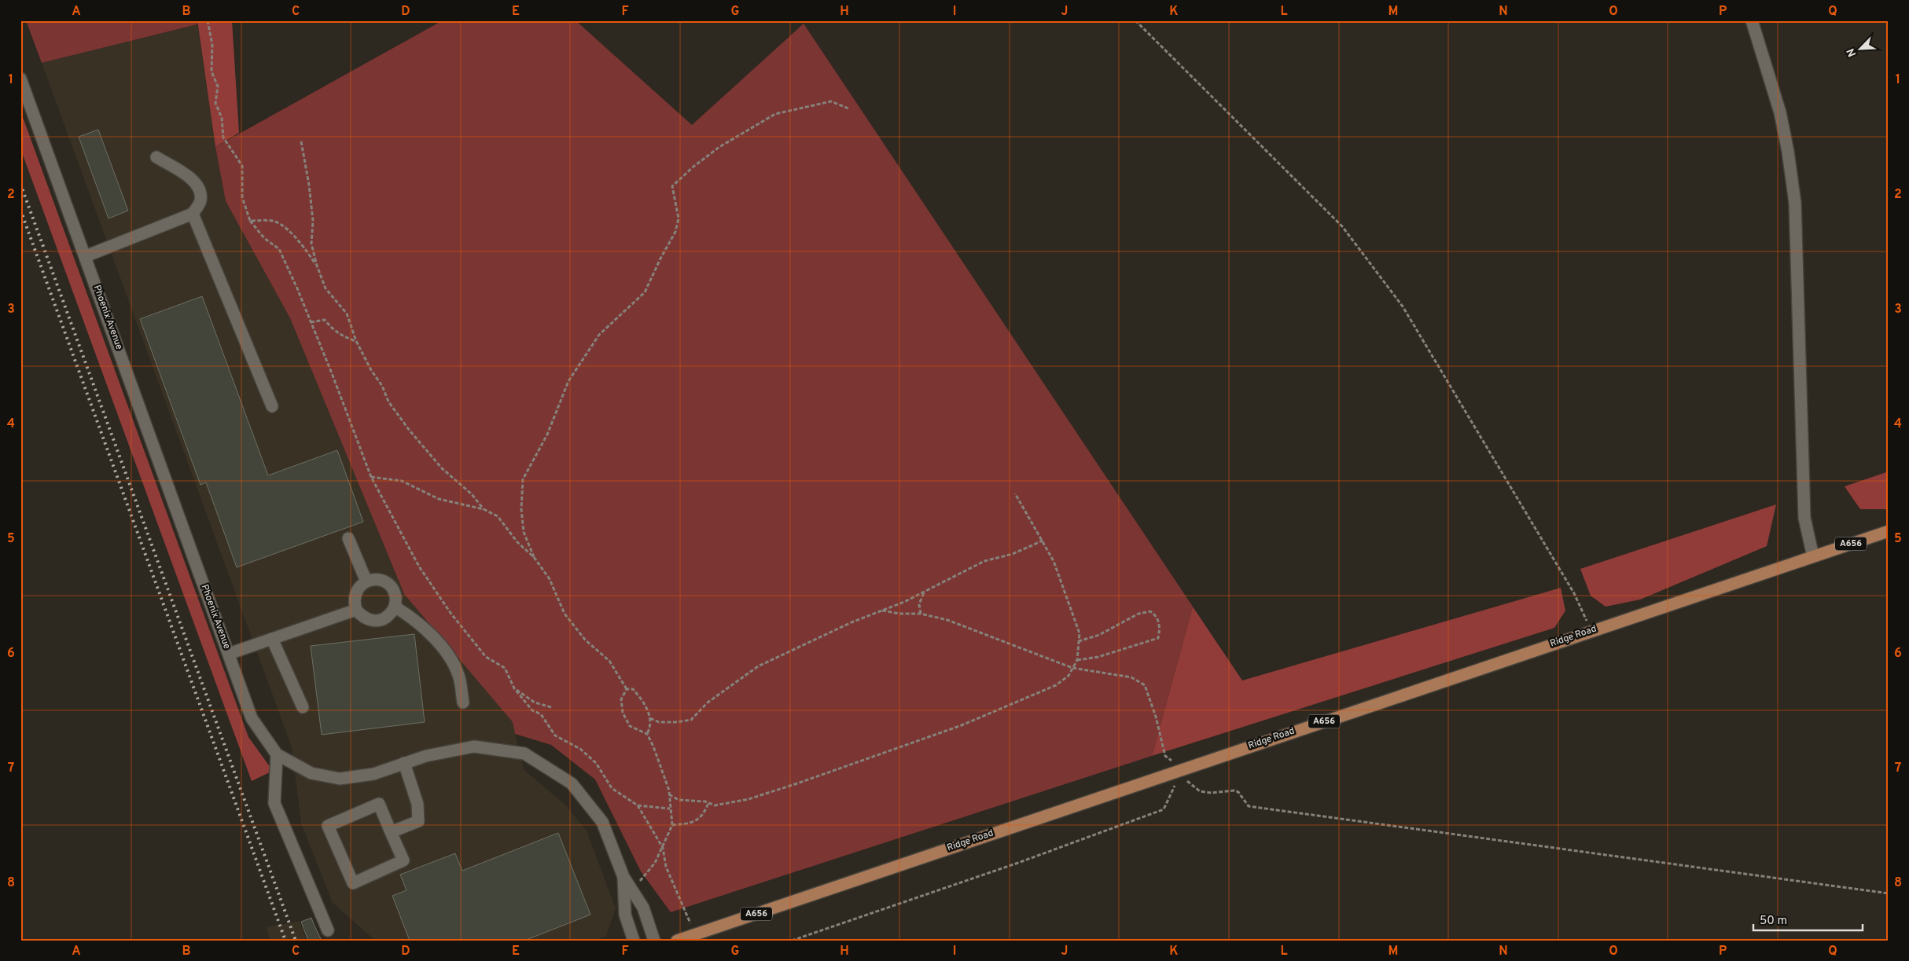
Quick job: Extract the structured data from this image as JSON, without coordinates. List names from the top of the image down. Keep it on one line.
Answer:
{"streets":{"main road":["A656","Ridge Road"],"lane":["Phoenix Avenue"]},"scale_bar":"50 m","north":"bottom left","grid":{"columns":["A","B","C","D","E","F","G","H","I","J","K","L","M","N","O","P","Q"],"rows":["1","2","3","4","5","6","7","8"]}}
